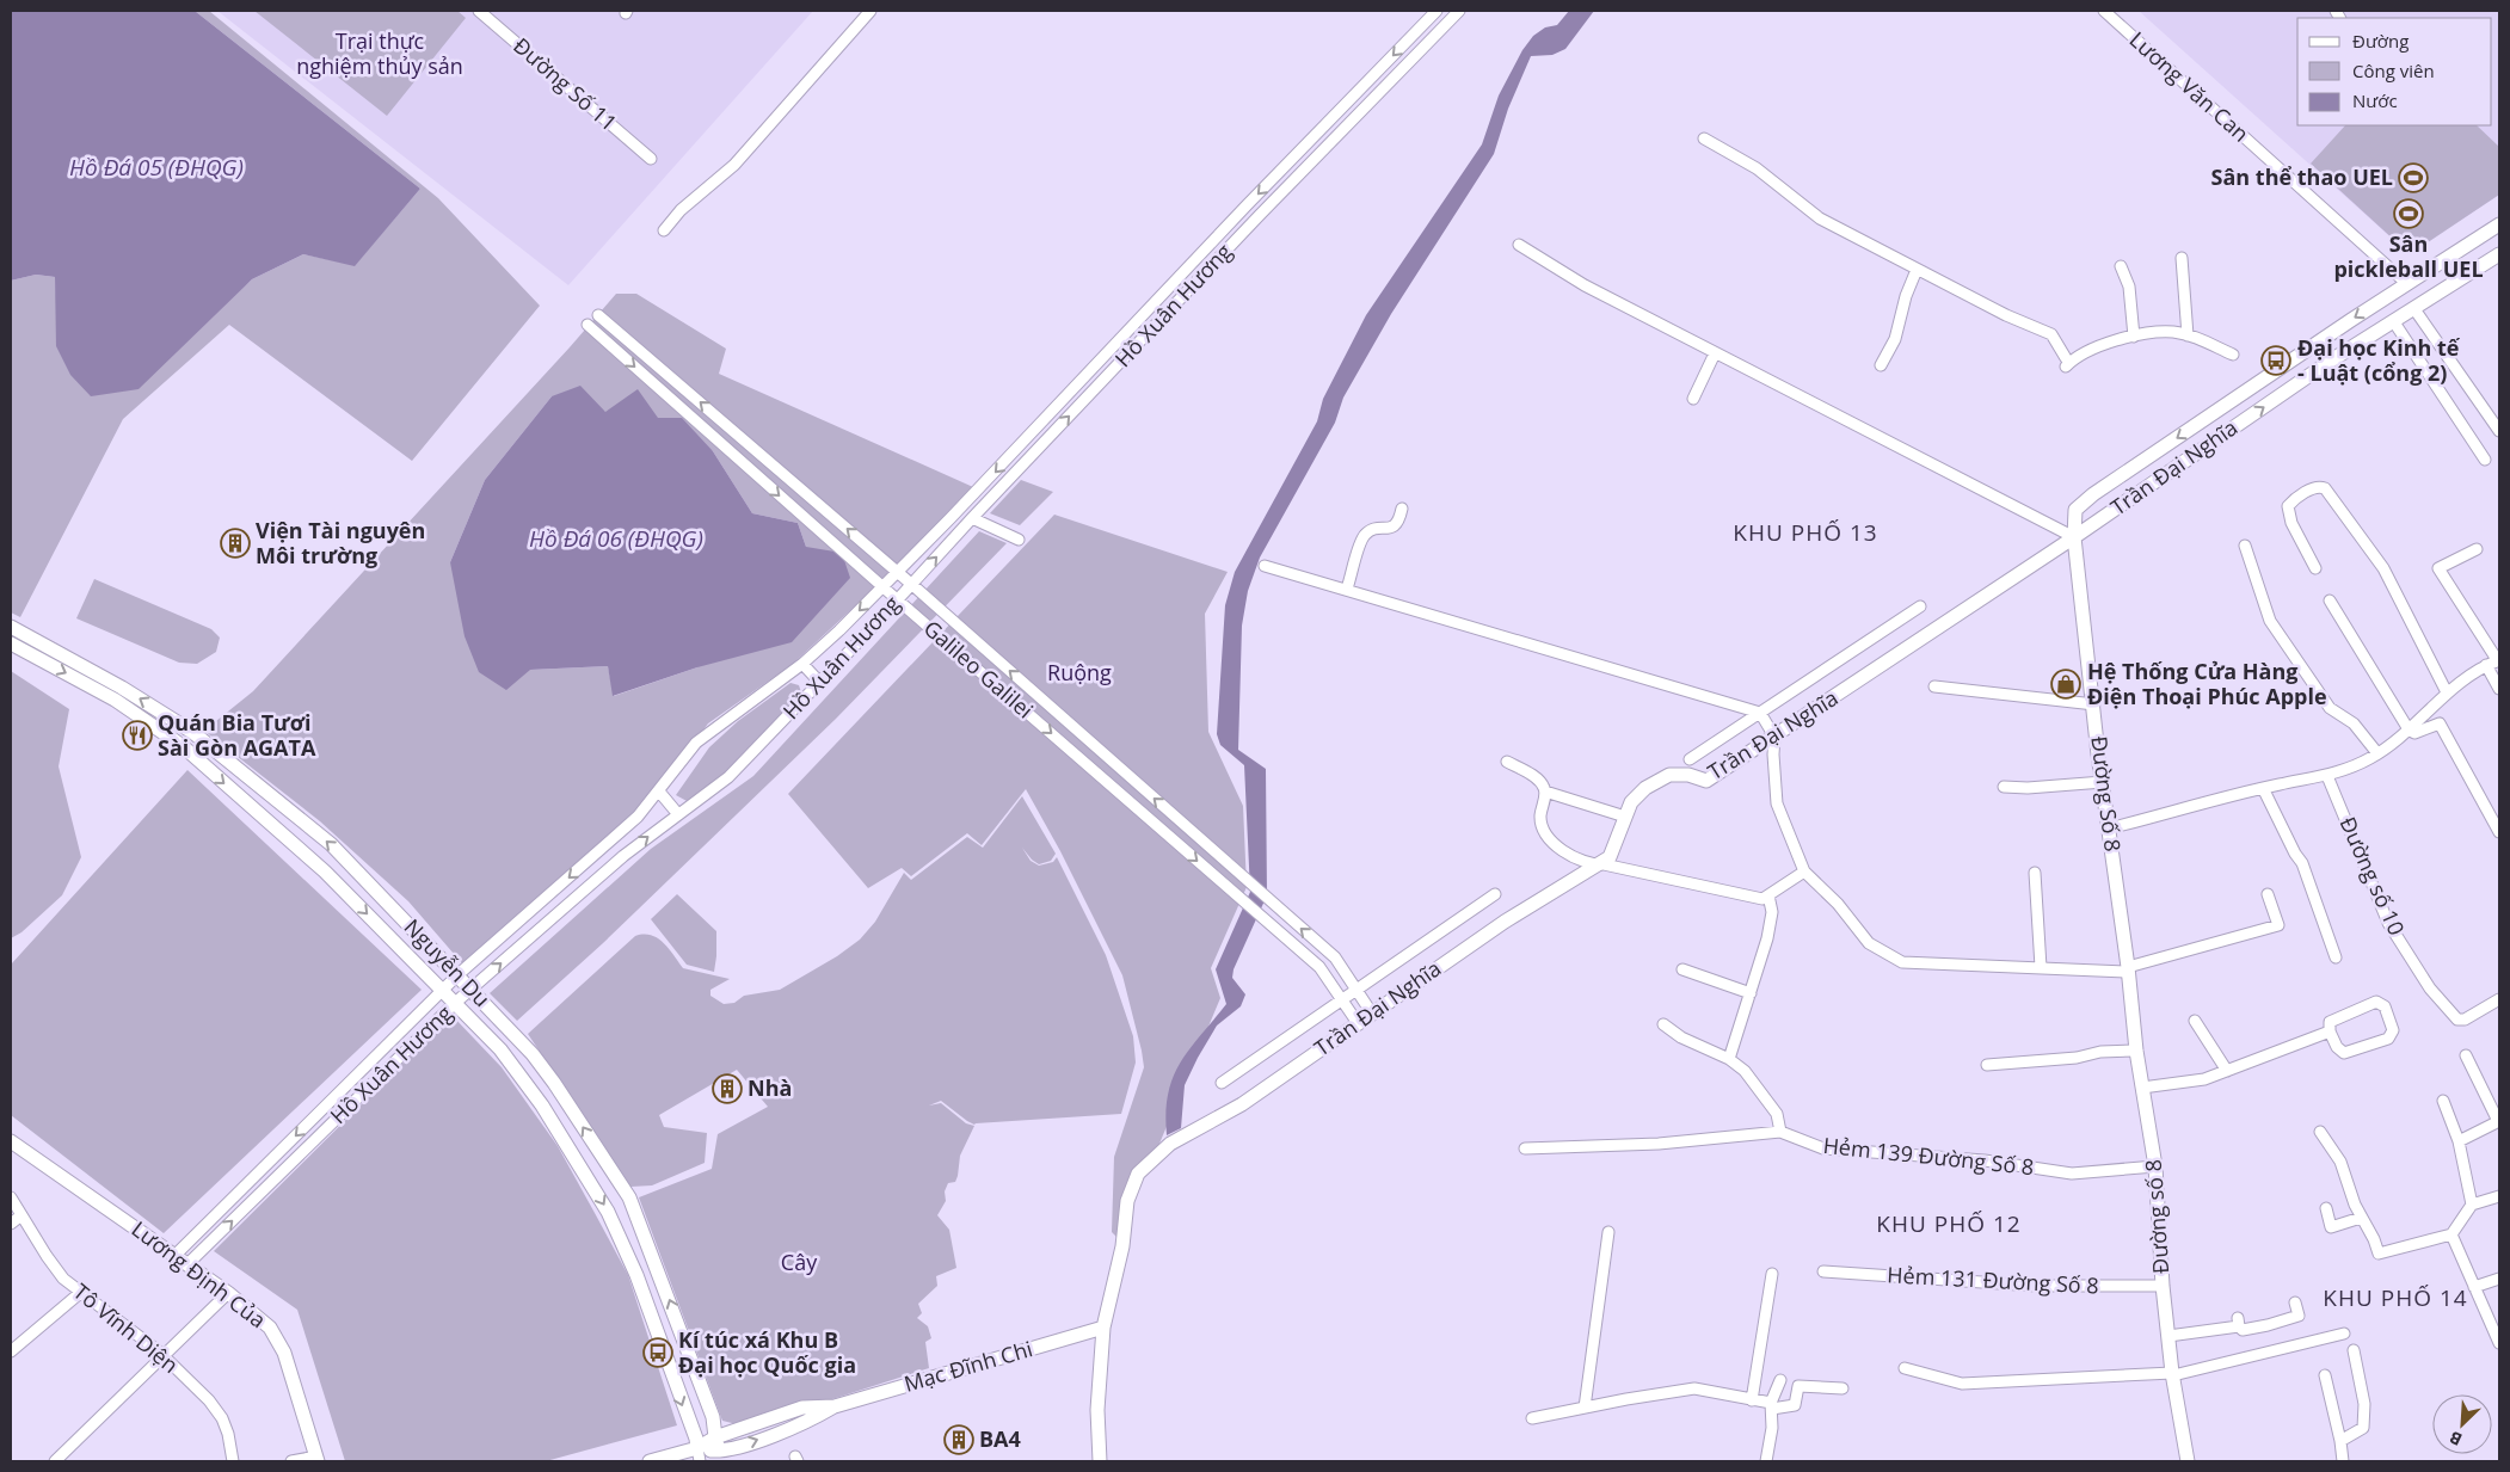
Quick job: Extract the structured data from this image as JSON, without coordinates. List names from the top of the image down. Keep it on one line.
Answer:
{"streets":{"street":["Đường Số 11","Lương Văn Can","Hồ Xuân Hương","Trần Đại Nghĩa","Galileo Galilei","Đường Số 8","Đường số 10","Nguyễn Du","Hẻm 139 Đường Số 8","Đường số 8","Lương Định Của","Hẻm 131 Đường Số 8","Tô Vĩnh Diện","Mạc Đĩnh Chi"]},"crossings":[["Lương Văn Can","Trần Đại Nghĩa"],["Hồ Xuân Hương","Galileo Galilei"],["Hồ Xuân Hương","Nguyễn Du"],["Hồ Xuân Hương","Lương Định Của"],["Trần Đại Nghĩa","Galileo Galilei"],["Trần Đại Nghĩa","Đường Số 8"],["Trần Đại Nghĩa","Mạc Đĩnh Chi"],["Đường Số 8","Đường số 8"],["Nguyễn Du","Mạc Đĩnh Chi"],["Hẻm 139 Đường Số 8","Đường số 8"],["Đường số 8","Hẻm 131 Đường Số 8"]],"districts":["KHU PHỐ 13","KHU PHỐ 12","KHU PHỐ 14"],"water":["Hồ Đá 05 (ĐHQG)","Hồ Đá 06 (ĐHQG)"],"parks":["Trại thực nghiệm thủy sản","Ruộng","Cây"],"places":{"sports":["Sân thể thao UEL","Sân pickleball UEL"],"bus stop":["Đại học Kinh tế - Luật (cổng 2)","Kí túc xá Khu B Đại học Quốc gia"],"building":["Viện Tài nguyên Môi trường","Nhà","BA4"],"shop":["Hệ Thống Cửa Hàng Điện Thoại Phúc Apple"],"restaurant":["Quán Bia Tươi Sài Gòn AGATA"]},"legend":["Đường","Công viên","Nước"],"north":"bottom left"}
